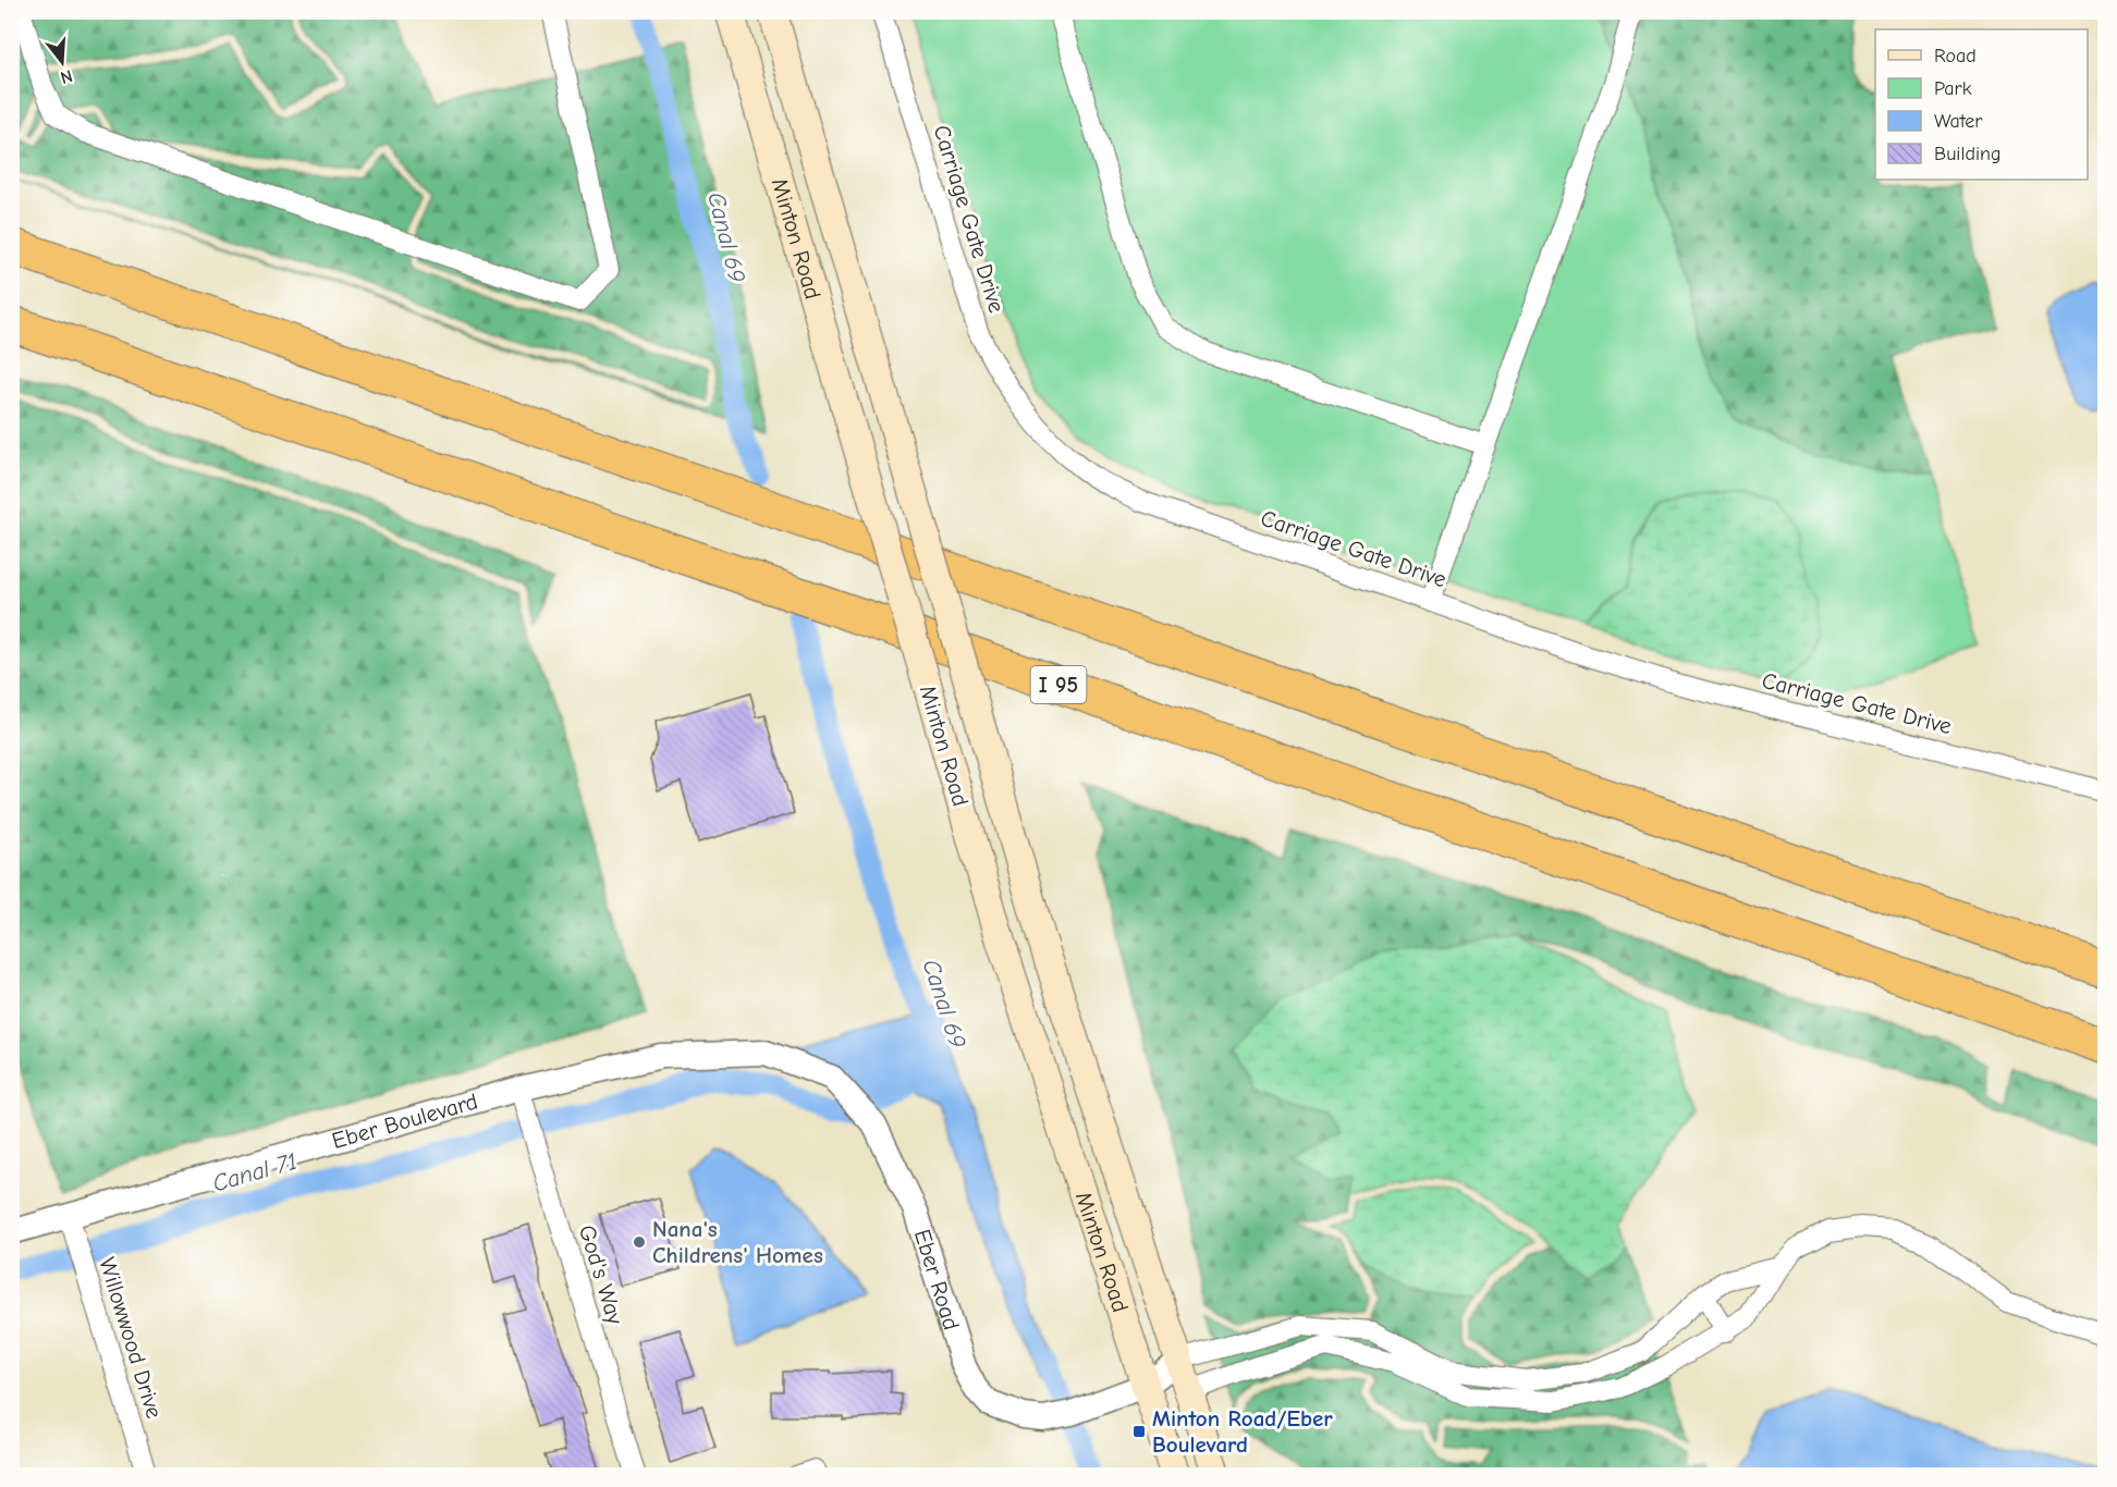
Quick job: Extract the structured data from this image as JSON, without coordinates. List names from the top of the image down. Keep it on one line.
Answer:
{"streets":{"highway":["I 95"],"main road":["Minton Road"],"street":["Carriage Gate Drive","Eber Boulevard","God's Way","Eber Road","Willowwood Drive"]},"crossings":[["Minton Road","Eber Road"],["Eber Boulevard","God's Way"],["Eber Boulevard","Eber Road"],["Eber Boulevard","Willowwood Drive"]],"water":["Canal 69","Canal 71"],"places":{"other":["Nana's Childrens' Homes"],"transit":["Minton Road/Eber Boulevard"]},"legend":["Road","Park","Water","Building"],"north":"bottom"}
